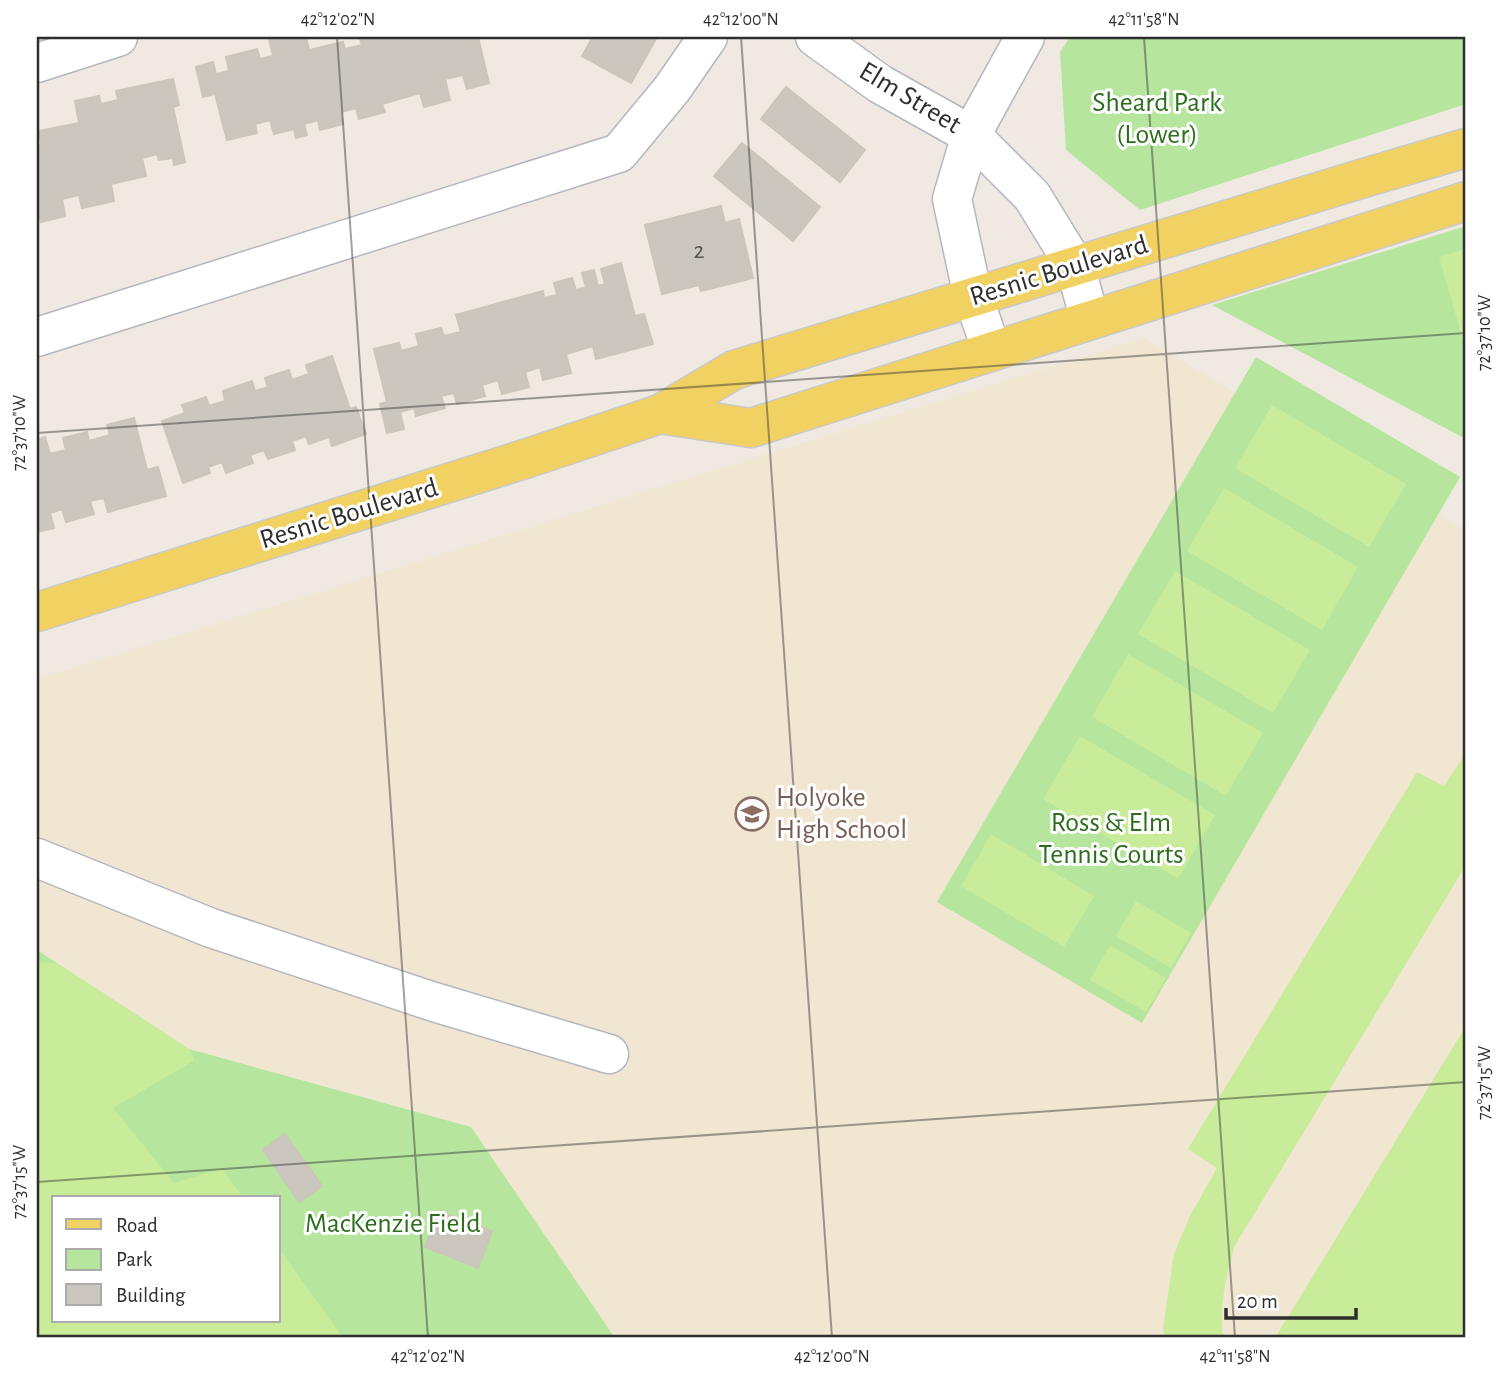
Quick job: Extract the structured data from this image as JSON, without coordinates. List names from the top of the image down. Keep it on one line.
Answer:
{"streets":{"main road":["Resnic Boulevard"],"street":["Elm Street"]},"crossings":[["Elm Street","Resnic Boulevard"]],"parks":["Sheard Park (Lower)","Ross & Elm Tennis Courts","MacKenzie Field"],"places":{"school or university":["Holyoke High School"]},"house_numbers":["2"],"legend":["Road","Park","Building"],"scale_bar":"20 m","coordinates":["42°12'02\"N","42°12'00\"N","42°11'58\"N","72°37'10\"W","72°37'15\"W"]}
